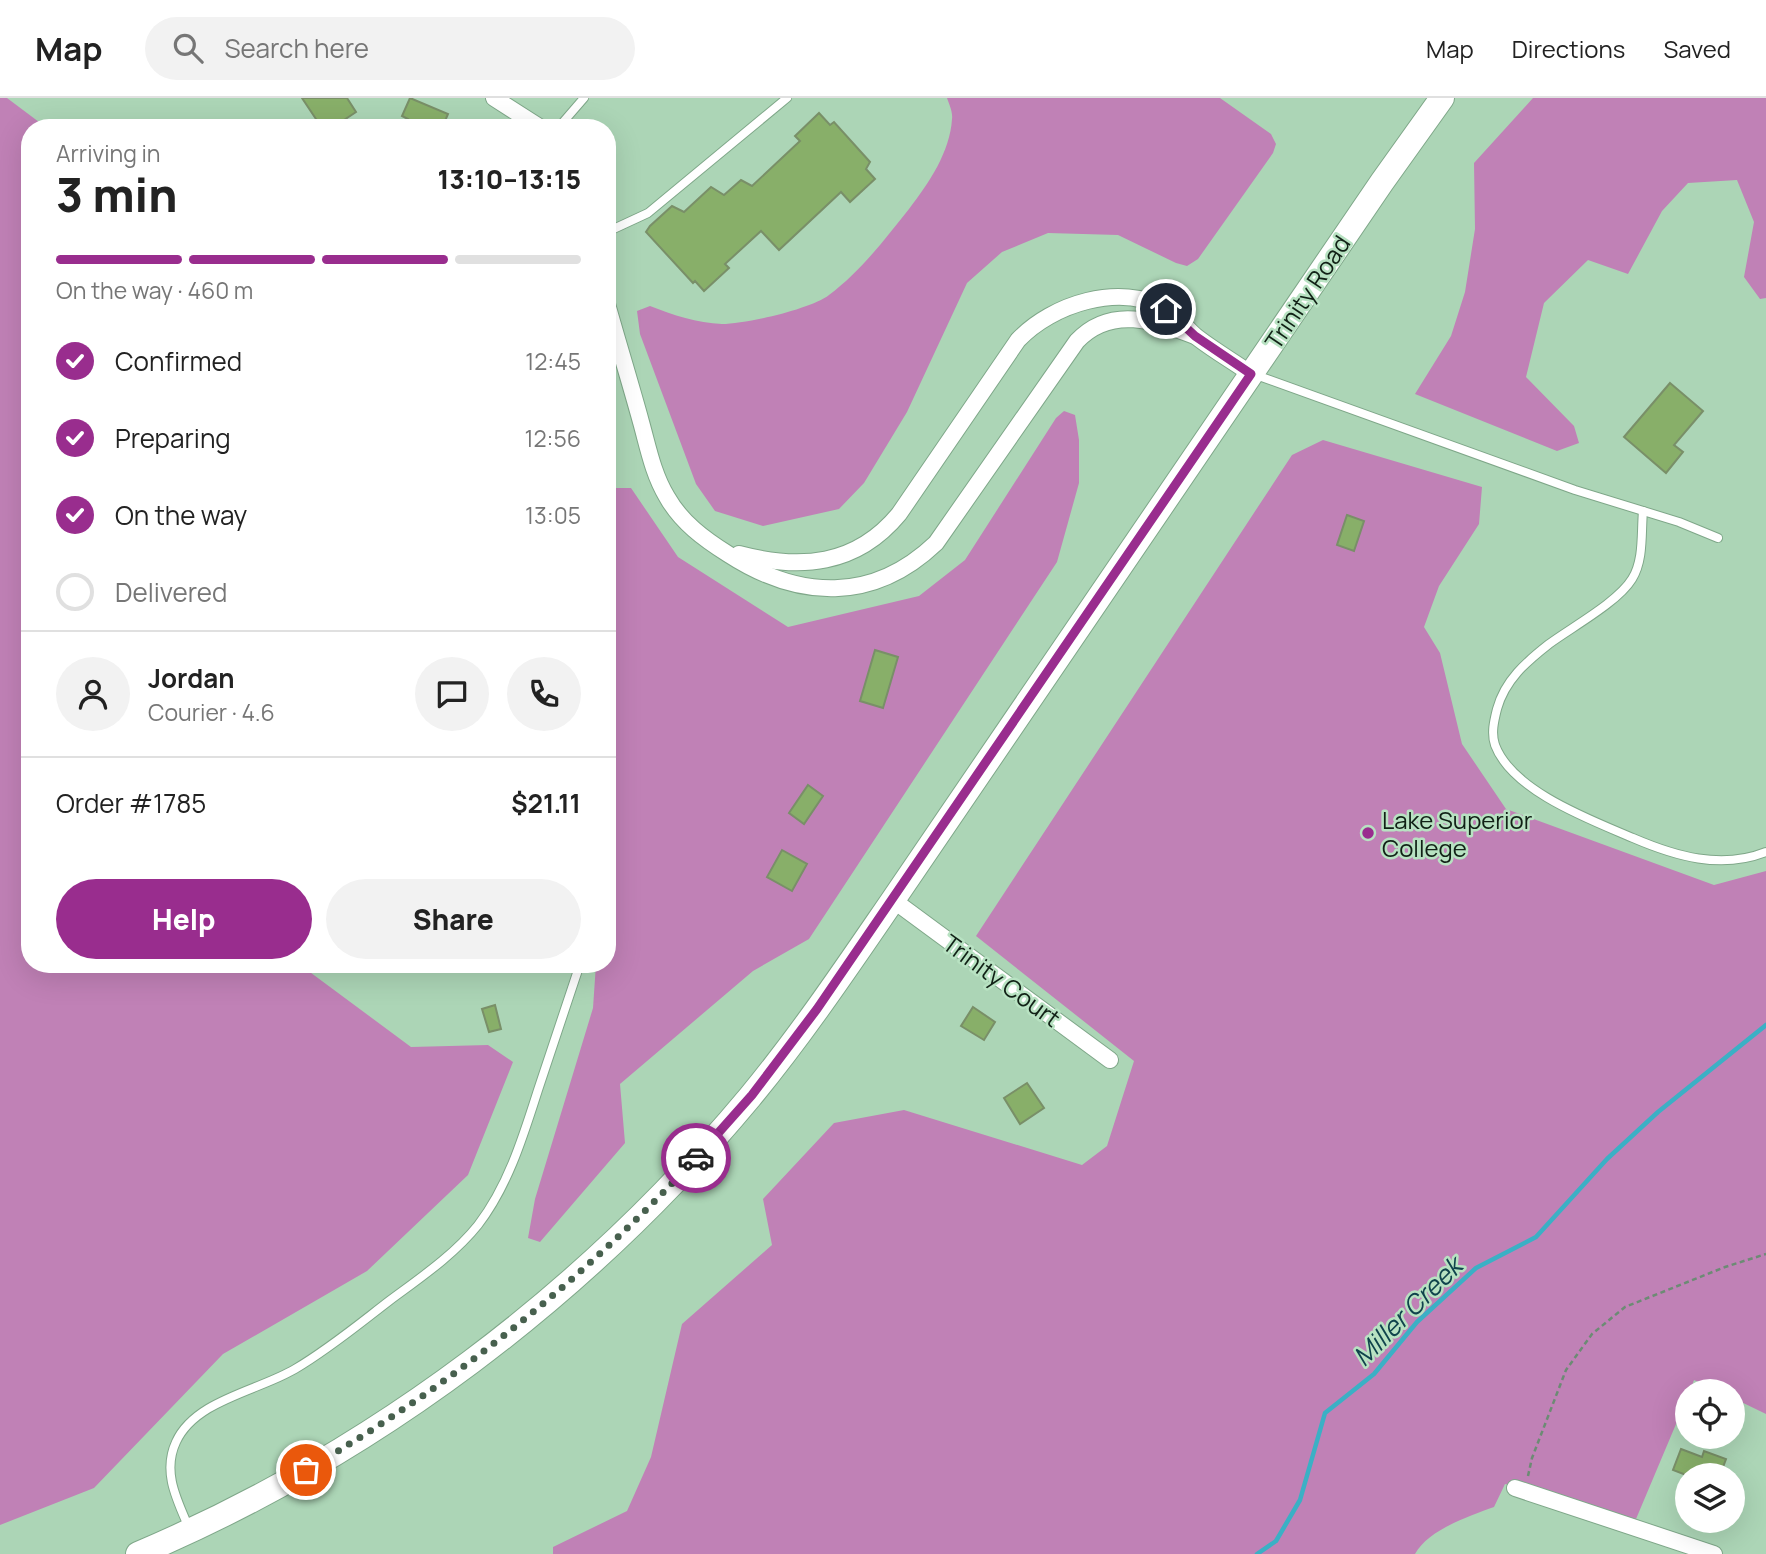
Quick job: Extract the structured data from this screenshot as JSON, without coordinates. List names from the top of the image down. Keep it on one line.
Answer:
{"streets":{"highway":["Trinity Road"],"street":["Trinity Court"]},"crossings":[["Trinity Road","Trinity Court"]],"water":["Miller Creek"],"places":["Lake Superior College"],"page":{"header":"Map","search":"Search here","nav":["Map","Directions","Saved"],"heading":["3 min","Arriving in","13:10–13:15"],"panel":["Jordan","Courier · 4.6","Order #1785","$21.11"],"bar":"On the way · 460 m","list":[["Confirmed","12:45"],["Preparing","12:56"],["On the way","13:05"],"Delivered"],"buttons":["Help","Share"]}}
